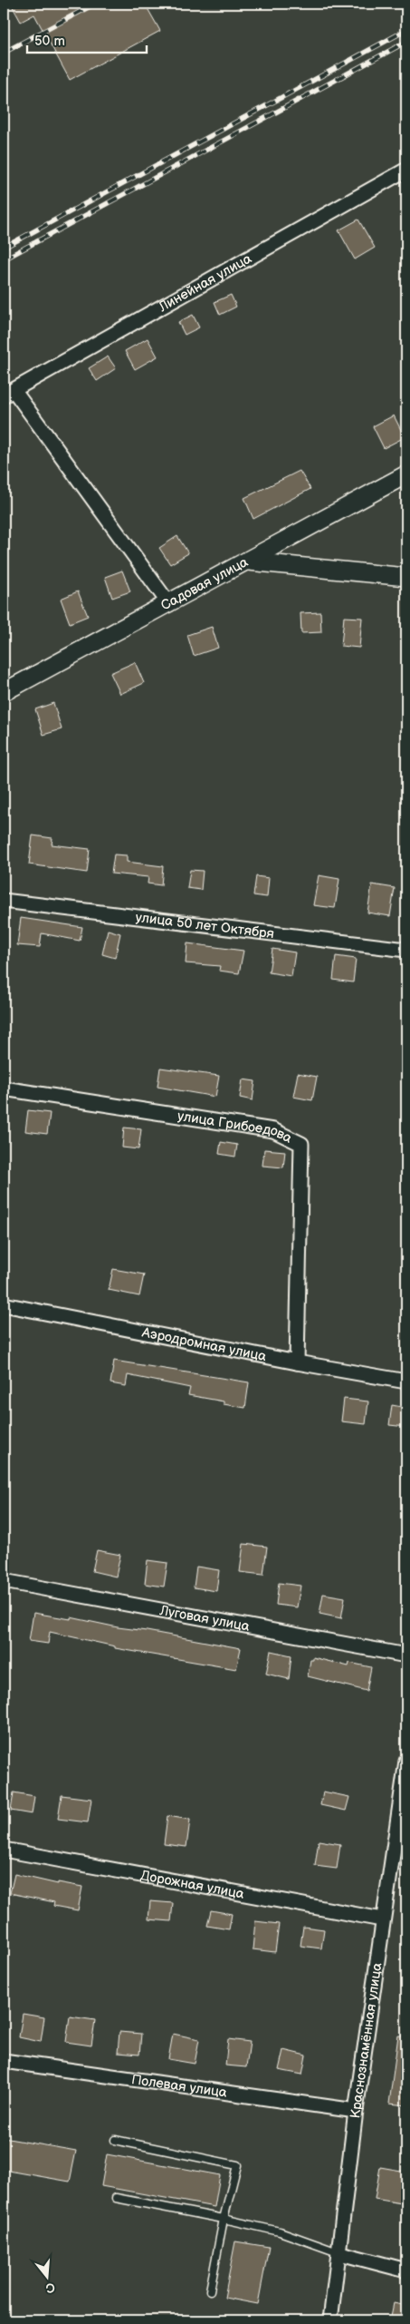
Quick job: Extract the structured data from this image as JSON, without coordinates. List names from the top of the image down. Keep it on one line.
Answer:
{"streets":{"street":["Линейная улица","Садовая улица","улица 50 лет Октября","улица Грибоедова","Аэродромная улица","Луговая улица","Дорожная улица","Краснознамённая улица","Полевая улица"]},"crossings":[["улица Грибоедова","Аэродромная улица"],["Дорожная улица","Краснознамённая улица"],["Краснознамённая улица","Полевая улица"]],"scale_bar":"50 m","north":"bottom"}
